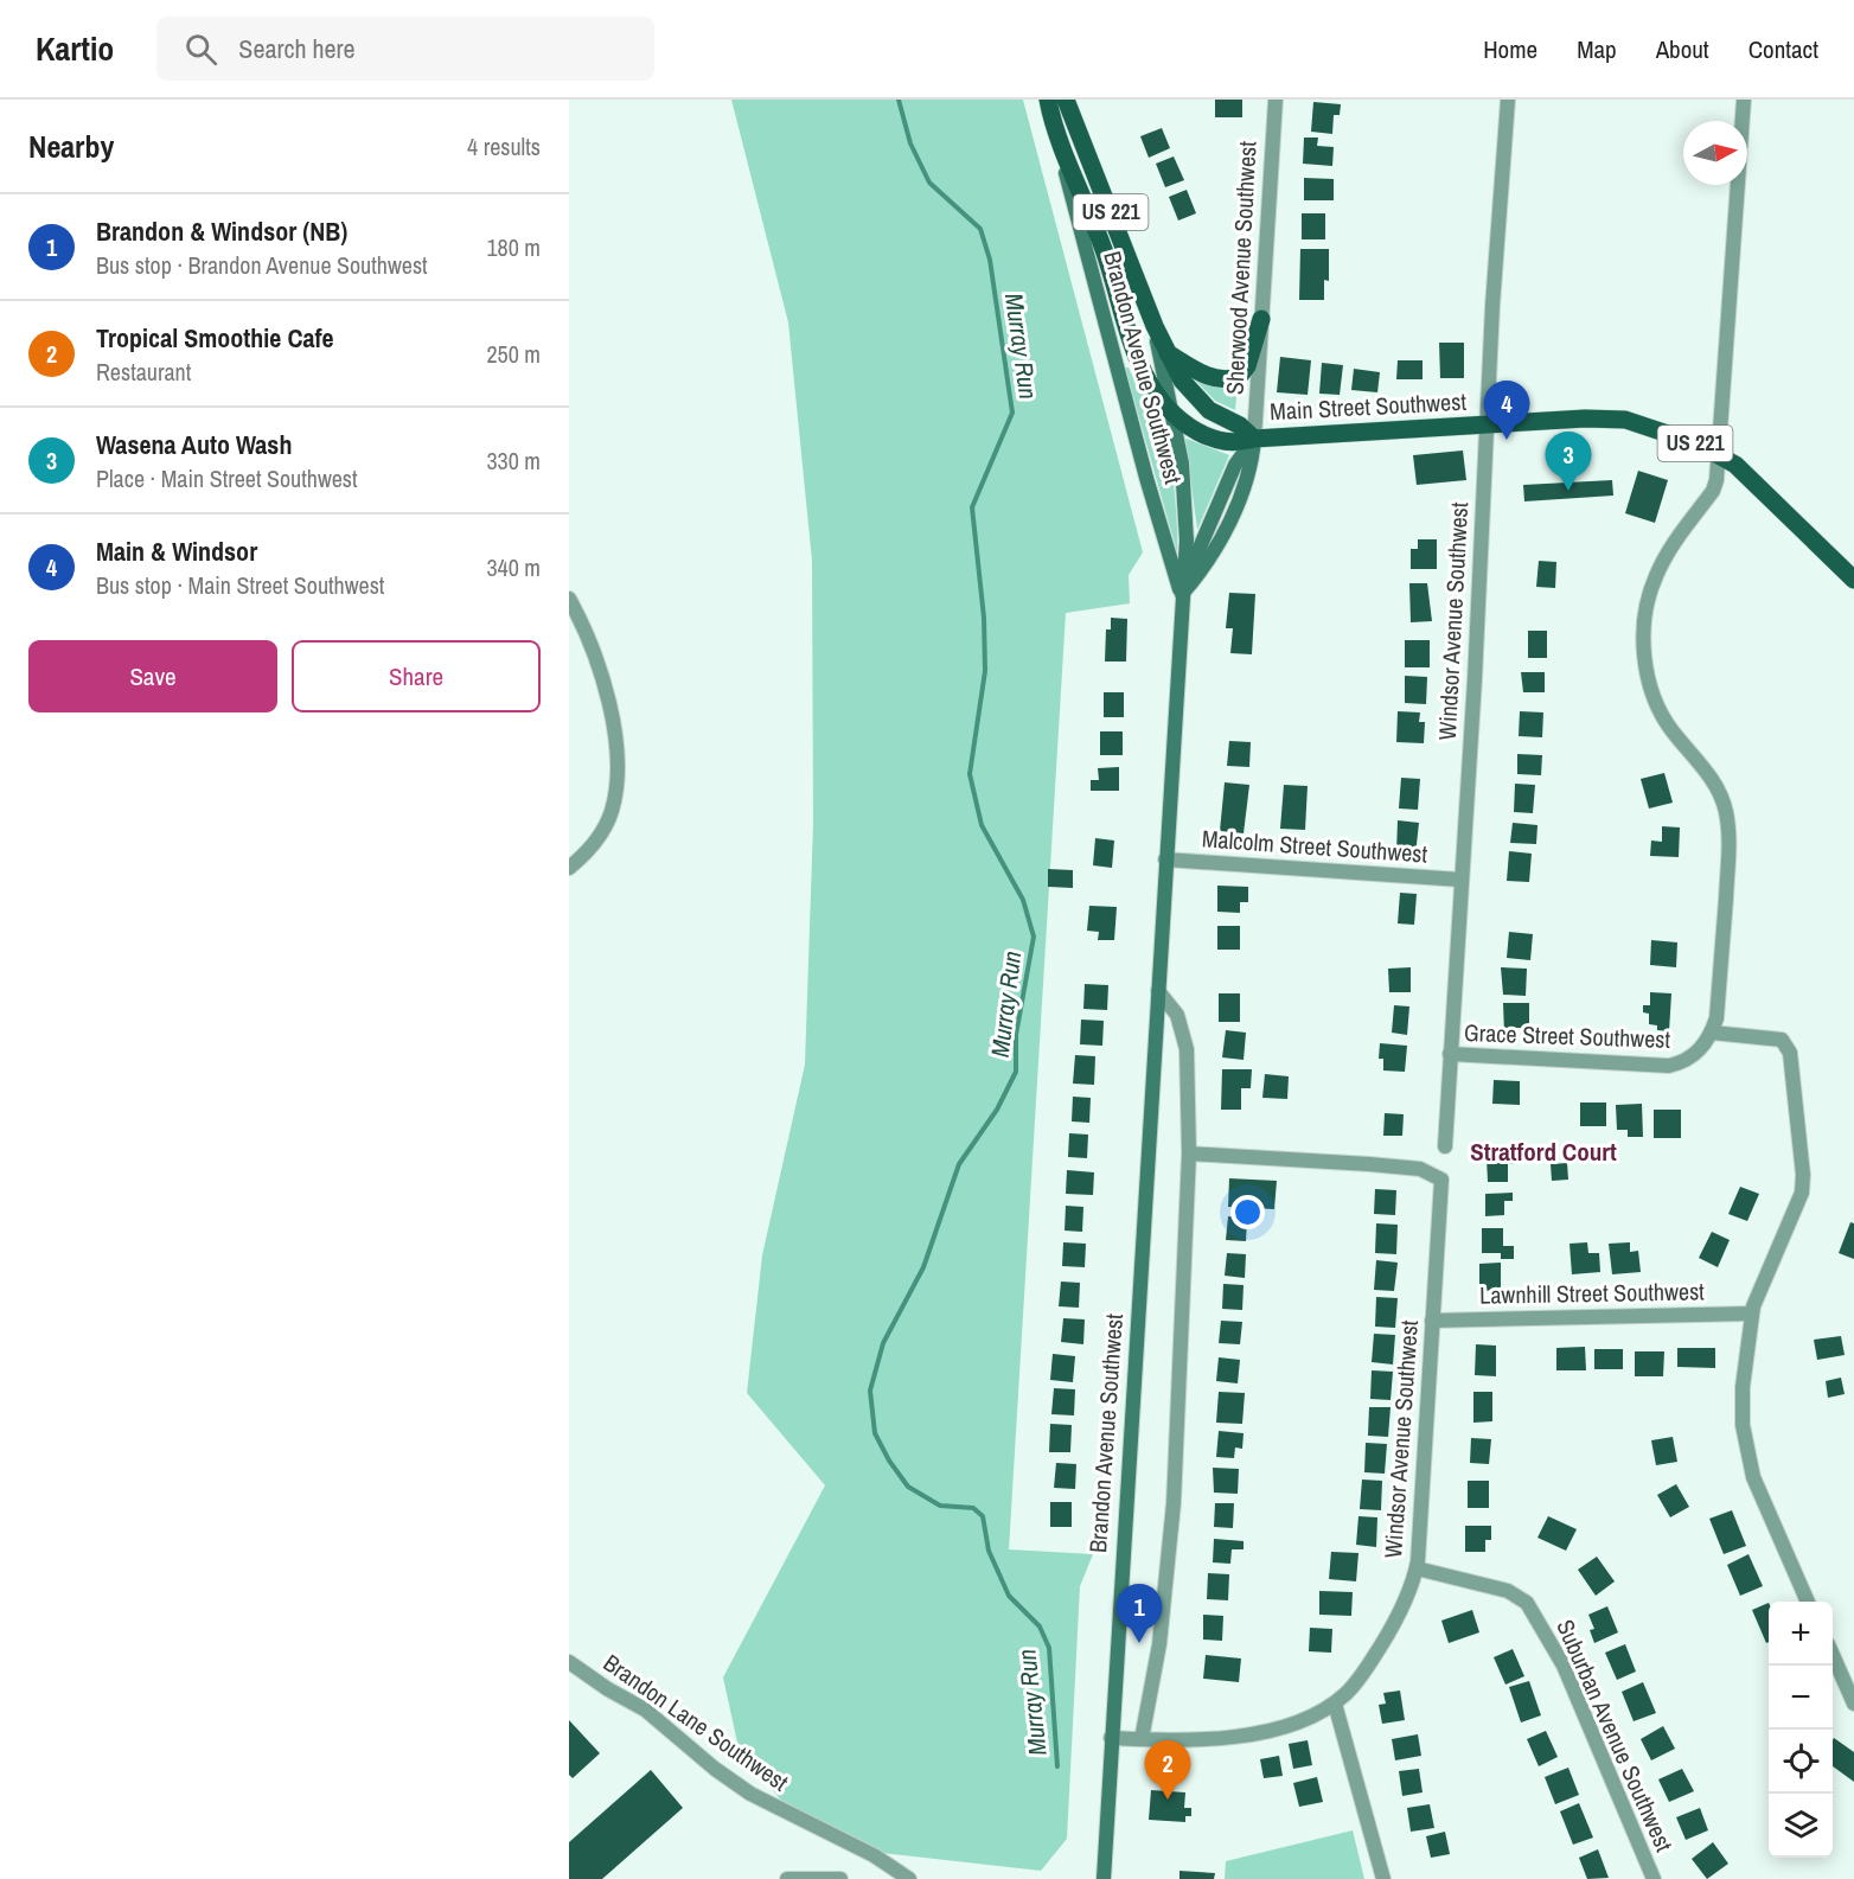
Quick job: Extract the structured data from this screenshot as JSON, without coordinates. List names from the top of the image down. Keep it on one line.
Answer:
{"streets":{"main road":["US 221","Brandon Avenue Southwest","Main Street Southwest"],"street":["Sherwood Avenue Southwest","Windsor Avenue Southwest","Malcolm Street Southwest","Grace Street Southwest","Lawnhill Street Southwest","Brandon Lane Southwest","Suburban Avenue Southwest"]},"crossings":[["US 221","Sherwood Avenue Southwest"],["US 221","Brandon Avenue Southwest"],["US 221","Main Street Southwest"],["Sherwood Avenue Southwest","Brandon Avenue Southwest"],["Sherwood Avenue Southwest","Main Street Southwest"],["Brandon Avenue Southwest","Main Street Southwest"],["Brandon Avenue Southwest","Windsor Avenue Southwest"],["Brandon Avenue Southwest","Malcolm Street Southwest"],["Main Street Southwest","Windsor Avenue Southwest"],["Windsor Avenue Southwest","Malcolm Street Southwest"],["Windsor Avenue Southwest","Grace Street Southwest"],["Windsor Avenue Southwest","Lawnhill Street Southwest"],["Windsor Avenue Southwest","Suburban Avenue Southwest"]],"districts":["Stratford Court"],"water":["Murray Run"],"north":"right","page":{"header":"Kartio","search":"Search here","nav":["Home","Map","About","Contact"],"heading":["Nearby","4 results"],"list":[{"mark":"1","name":"Brandon & Windsor (NB)","note":"Bus stop · Brandon Avenue Southwest","value":"180 m"},{"mark":"2","name":"Tropical Smoothie Cafe","note":"Restaurant","value":"250 m"},{"mark":"3","name":"Wasena Auto Wash","note":"Place · Main Street Southwest","value":"330 m"},{"mark":"4","name":"Main & Windsor","note":"Bus stop · Main Street Southwest","value":"340 m"}],"pins":["4","3","1","2"],"buttons":["Save","Share"],"map_buttons":["+","−"]}}
